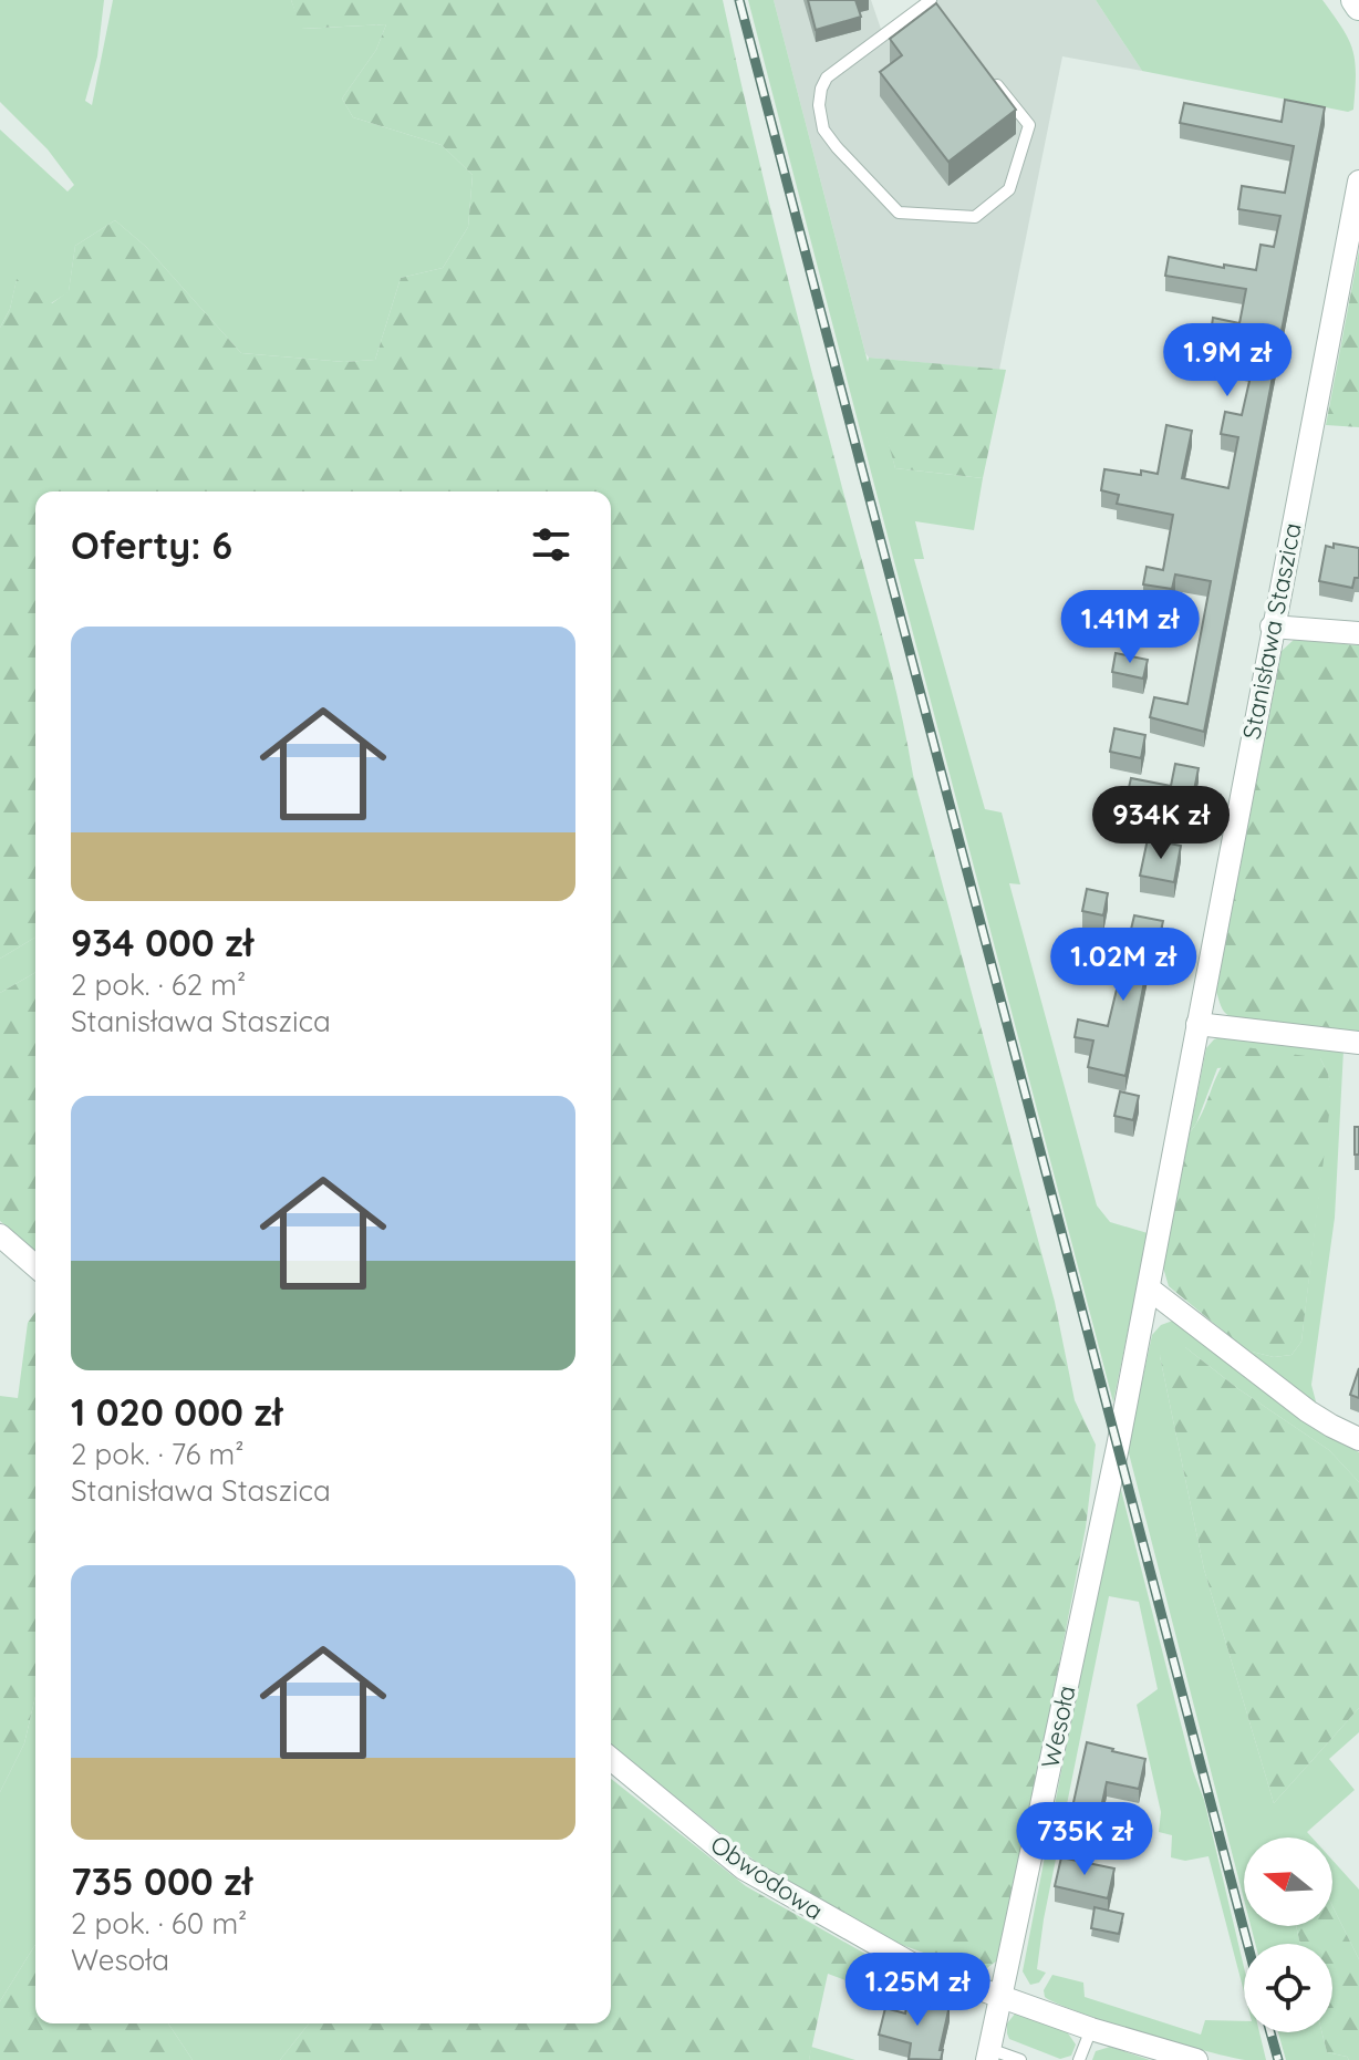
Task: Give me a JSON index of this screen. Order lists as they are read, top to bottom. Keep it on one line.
{"streets":{"street":["Stanisława Staszica","Wesoła","Obwodowa"]},"crossings":[["Stanisława Staszica","Wesoła"],["Wesoła","Obwodowa"]],"north":"left","page":{"price":["1.9M zł","1.41M zł","934K zł","1.02M zł","735K zł","1.25M zł"],"heading":"Oferty: 6","list":[{"name":"934 000 zł","note":"2 pok. · 62 m² · Stanisława Staszica"},{"name":"1 020 000 zł","note":"2 pok. · 76 m² · Stanisława Staszica"},{"name":"735 000 zł","note":"2 pok. · 60 m² · Wesoła"}]}}
